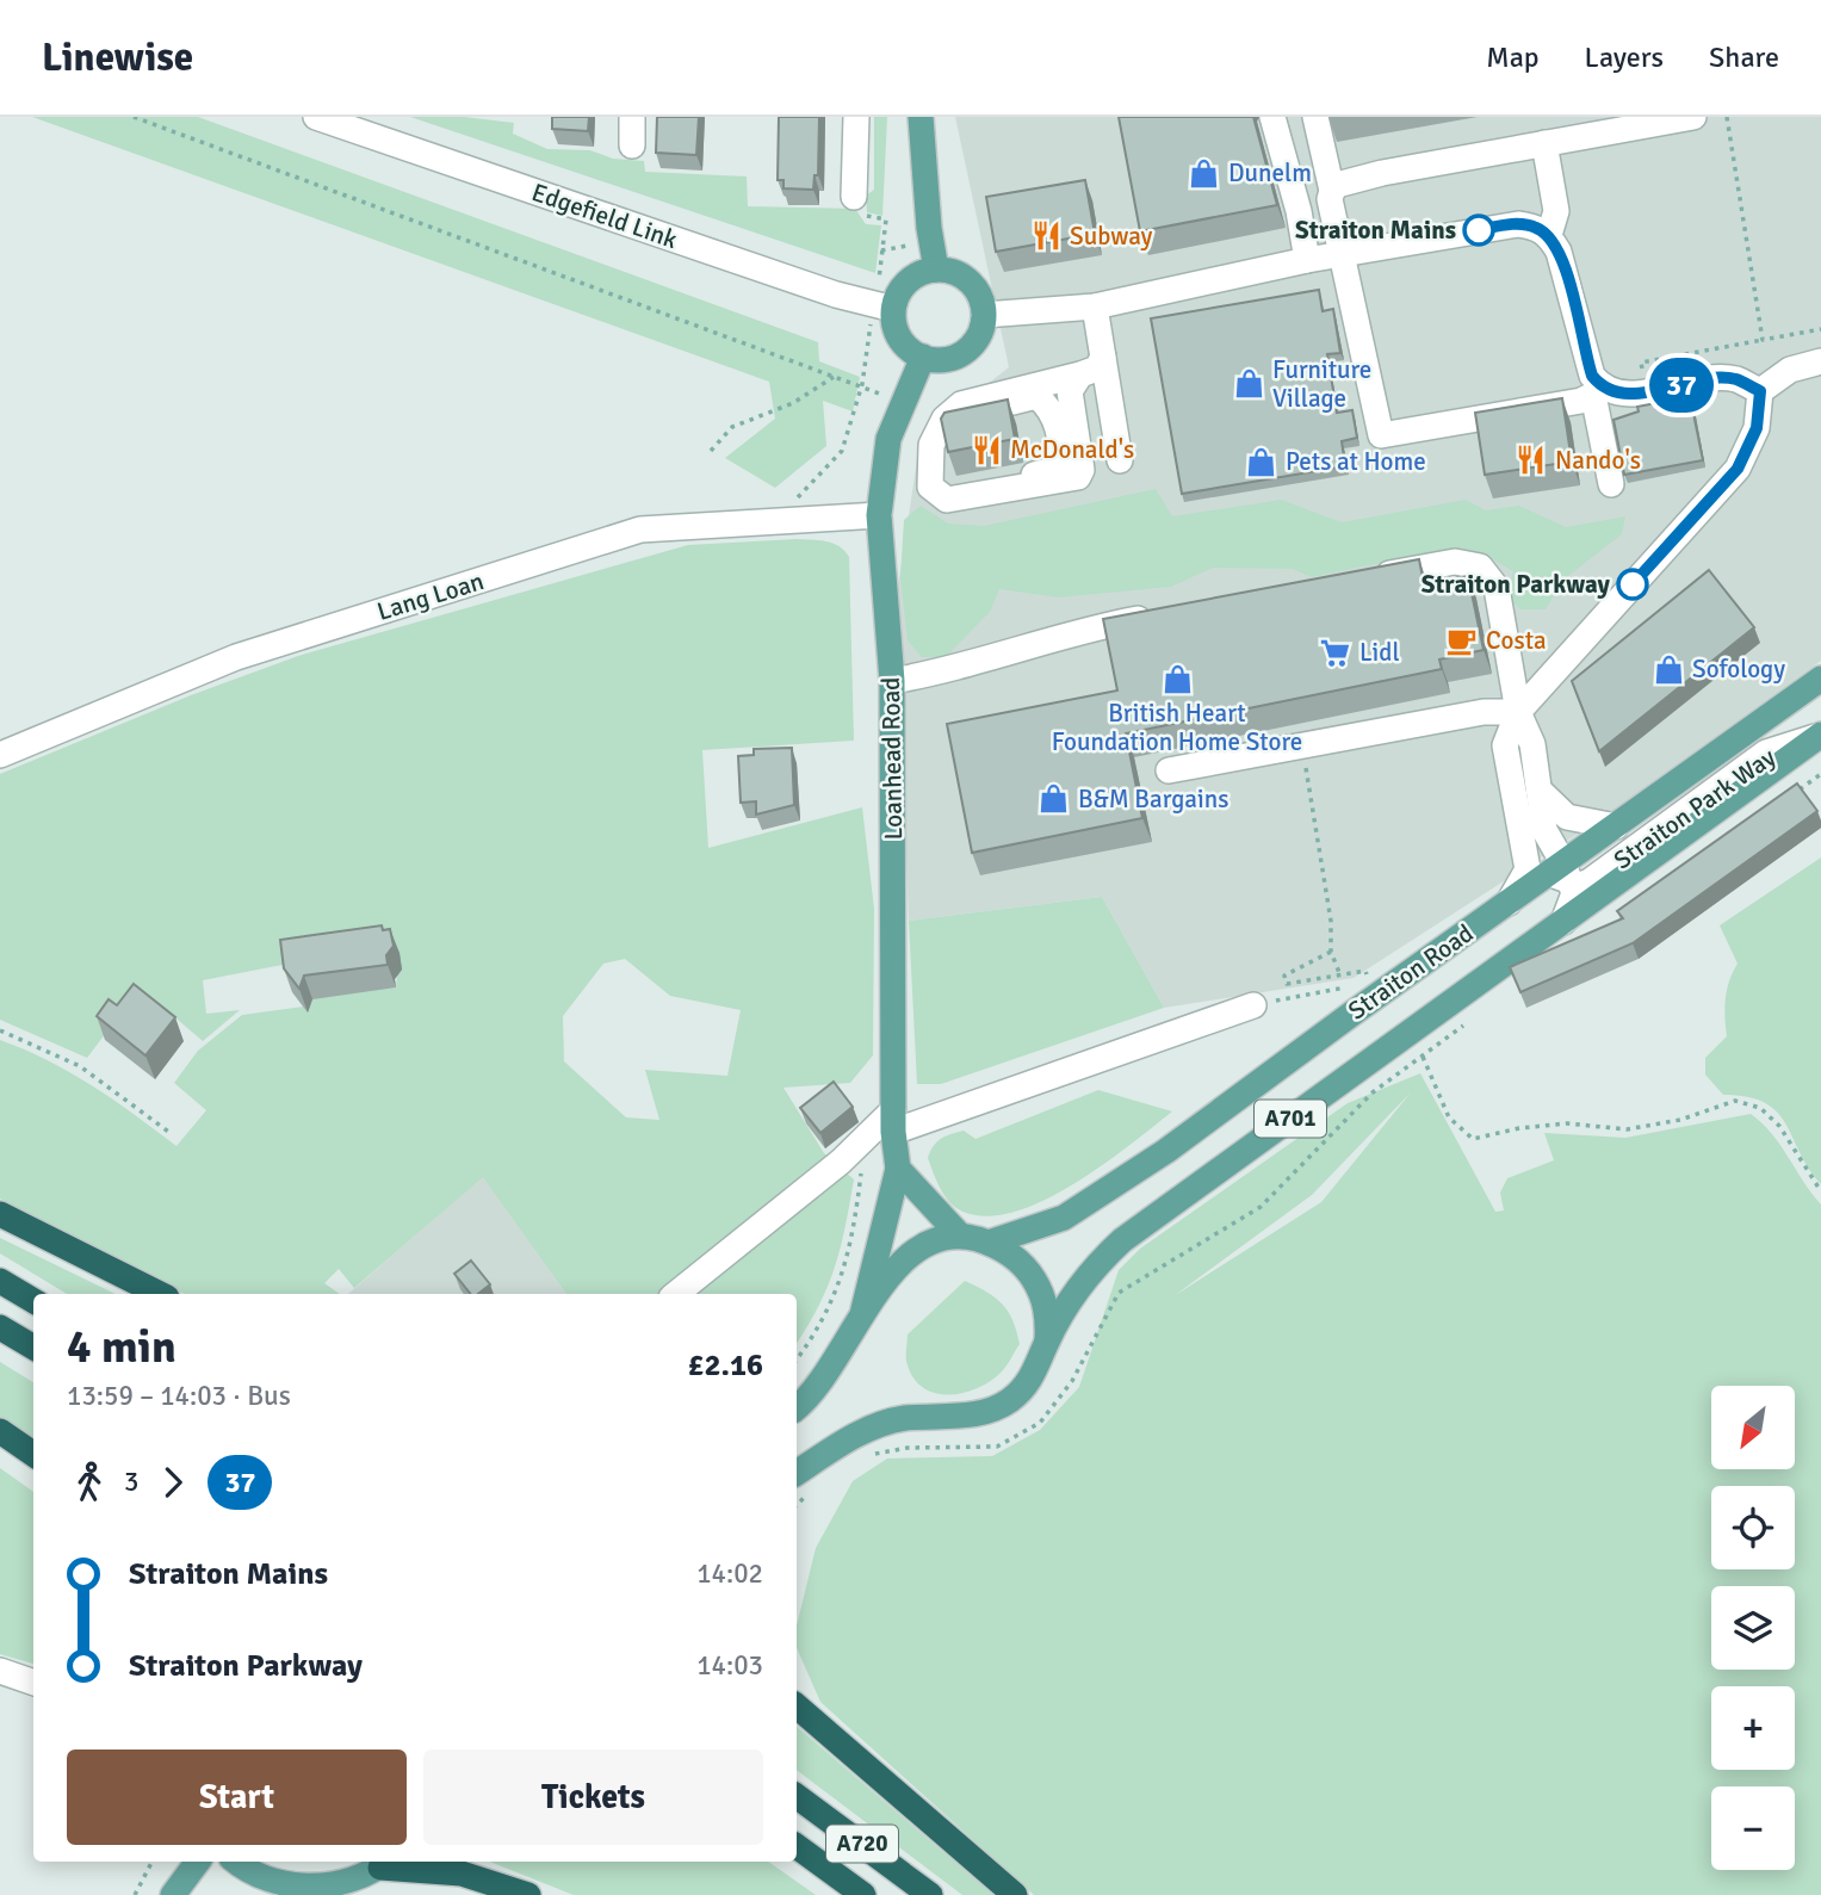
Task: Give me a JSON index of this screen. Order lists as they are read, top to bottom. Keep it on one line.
{"streets":{"highway":["A720"],"main road":["Loanhead Road","Straiton Road","A701"],"street":["Edgefield Link","Lang Loan","Straiton Park Way"]},"crossings":[["Edgefield Link","Loanhead Road"],["Lang Loan","Loanhead Road"],["Straiton Park Way","Straiton Road"]],"places":{"shop":["Dunelm","Furniture Village","Pets at Home","Sofology","British Heart Foundation Home Store","B&M Bargains"],"other":["Straiton Mains","Straiton Parkway"],"restaurant":["Subway","McDonald's","Nando's"],"cafe":["Costa"],"supermarket":["Lidl"]},"lines":["bus line 37"],"north":"bottom left","page":{"header":"Linewise","nav":["Map","Layers","Share"],"on_map":"37","heading":["4 min","13:59 – 14:03 · Bus","£2.16"],"map_buttons":["+","−"],"legs":["3","37"],"list":[{"name":"Straiton Mains","value":"14:02"},{"name":"Straiton Parkway","value":"14:03"}],"buttons":["Start","Tickets"]}}
